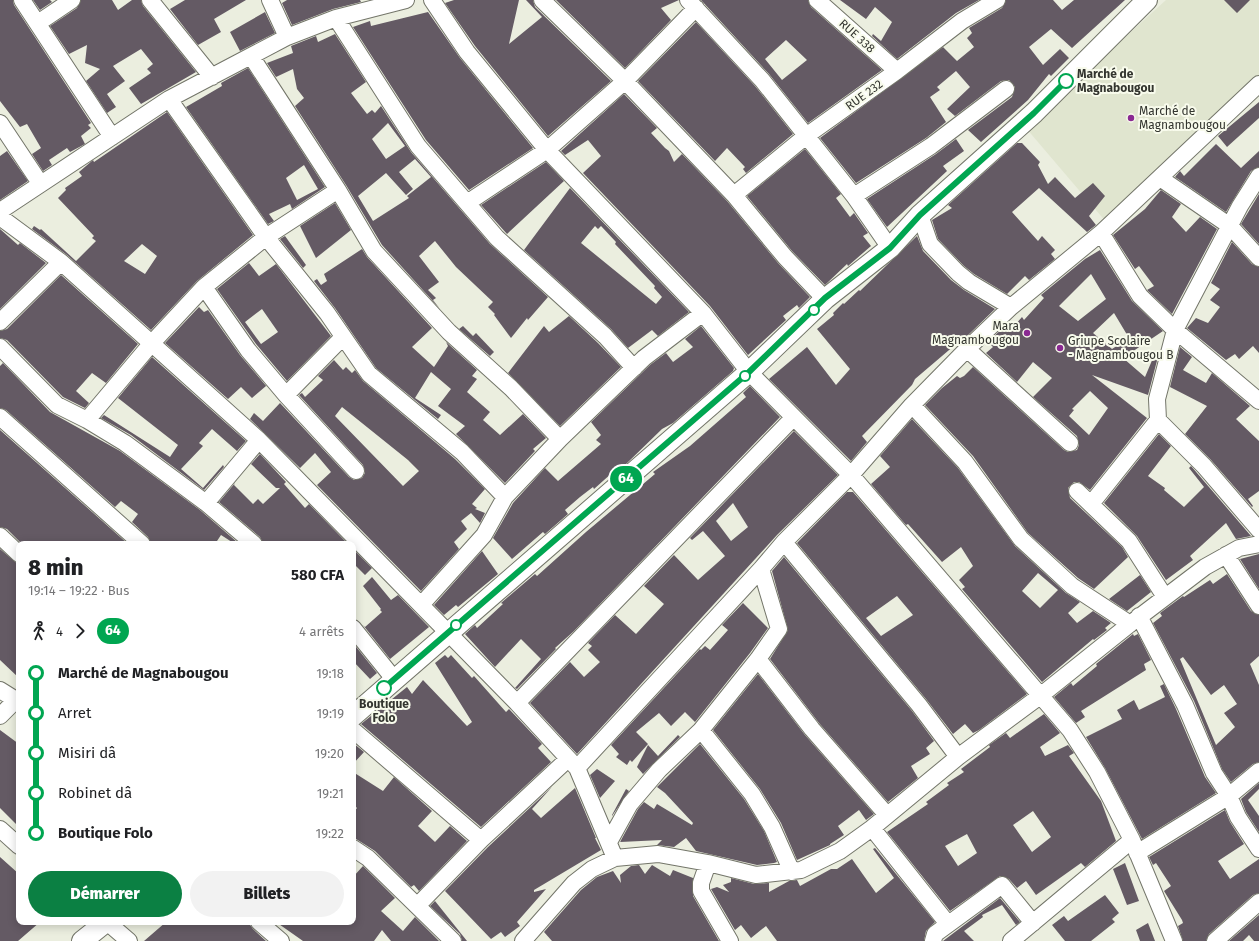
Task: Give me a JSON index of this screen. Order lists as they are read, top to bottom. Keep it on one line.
{"streets":{"street":["RUE 338","RUE 232"]},"crossings":[["RUE 338","RUE 232"]],"places":["Marché de Magnabougou","Marché de Magnambougou","Mara Magnambougou","Griupe Scolaire - Magnambougou B","Boutique Folo"],"lines":["bus line 64"],"page":{"on_map":"64","heading":["8 min","19:14 – 19:22 · Bus","580 CFA"],"legs":["4","64","4 arrêts"],"list":[{"name":"Marché de Magnabougou","value":"19:18"},{"name":"Arret","value":"19:19"},{"name":"Misiri dâ","value":"19:20"},{"name":"Robinet dâ","value":"19:21"},{"name":"Boutique Folo","value":"19:22"}],"buttons":["Démarrer","Billets"]}}
